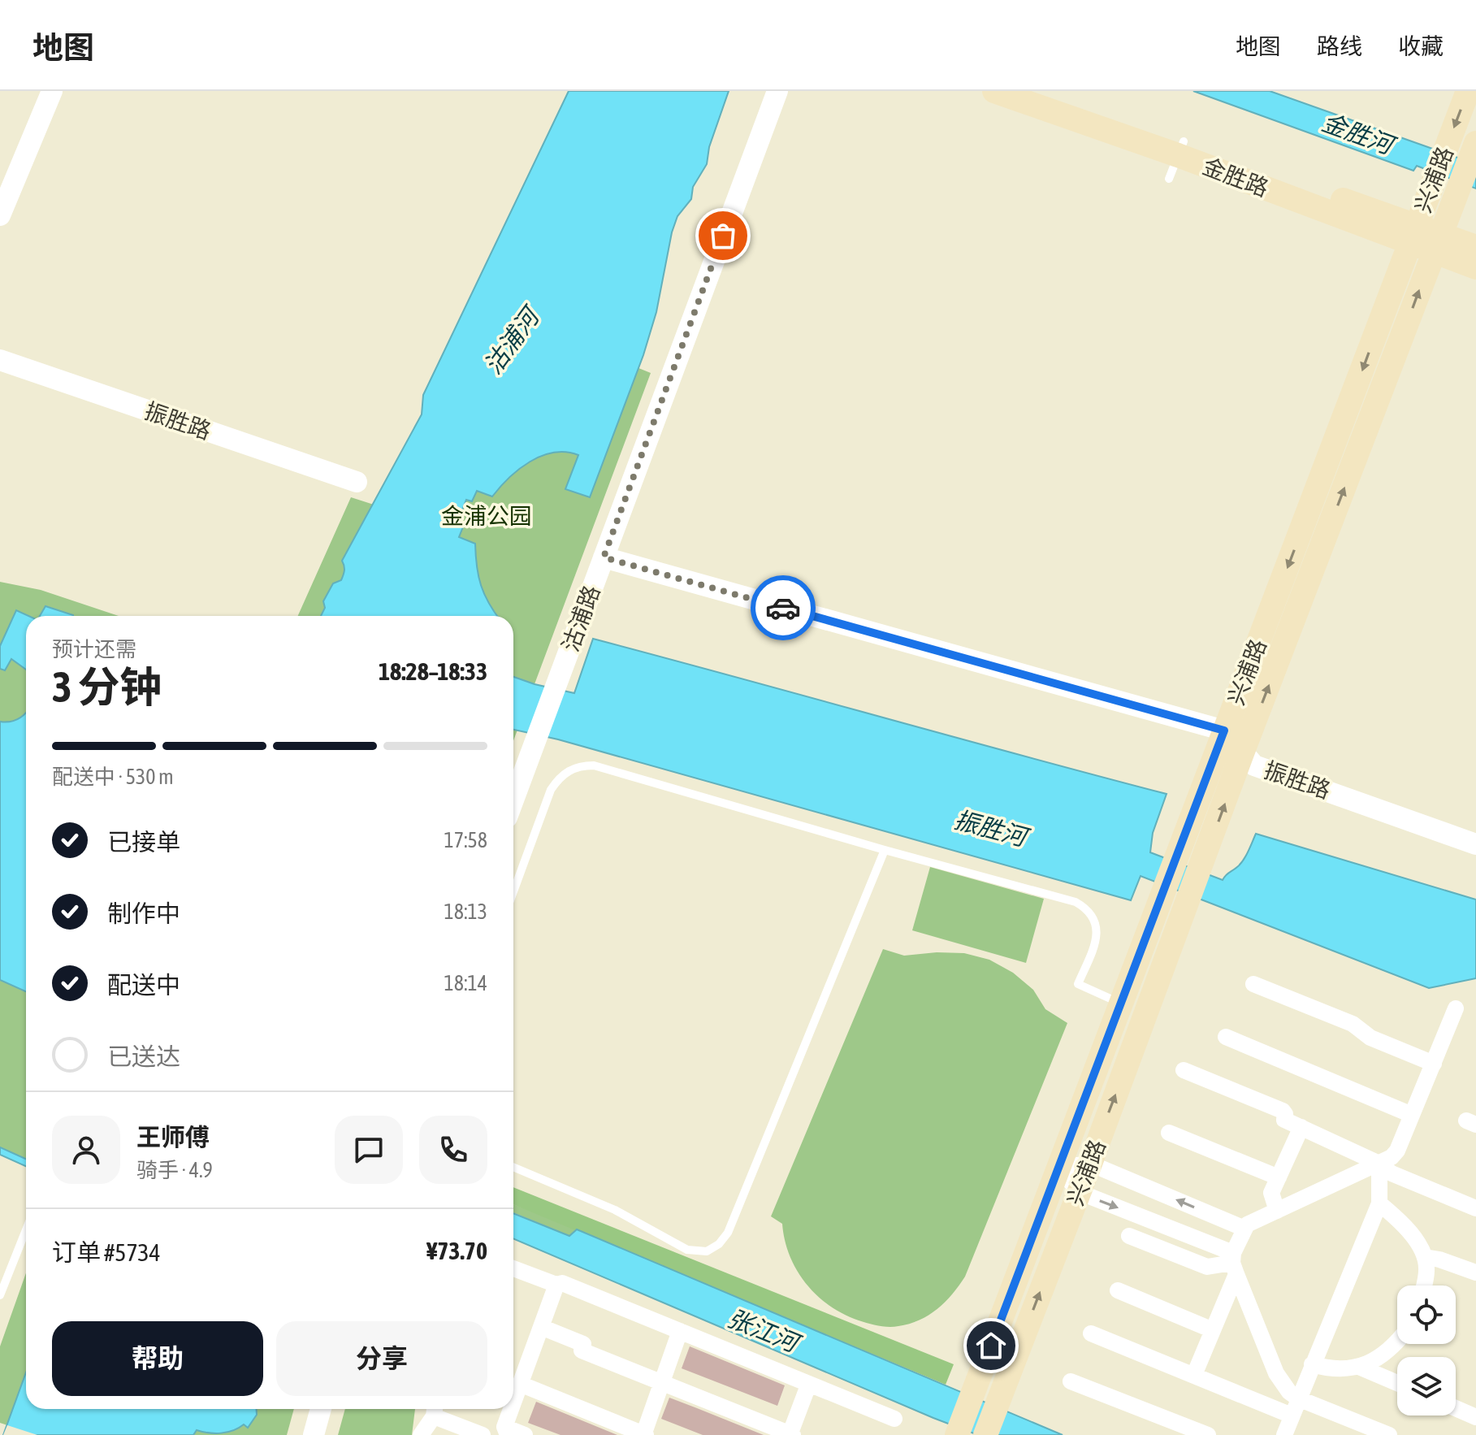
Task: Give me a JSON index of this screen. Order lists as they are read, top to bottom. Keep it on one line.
{"streets":{"main road":["金胜路","兴浦路"],"street":["振胜路","沽浦路"]},"crossings":[["金胜路","兴浦路"],["兴浦路","振胜路"]],"water":["金胜河","沽浦河","振胜河","张江河"],"parks":["金浦公园"],"page":{"header":"地图","nav":["地图","路线","收藏"],"heading":["3 分钟","预计还需","18:28–18:33"],"panel":["王师傅","骑手 · 4.9","订单 #5734","¥73.70"],"bar":"配送中 · 530 m","list":[["已接单","17:58"],["制作中","18:13"],["配送中","18:14"],"已送达"],"buttons":["帮助","分享"]}}
